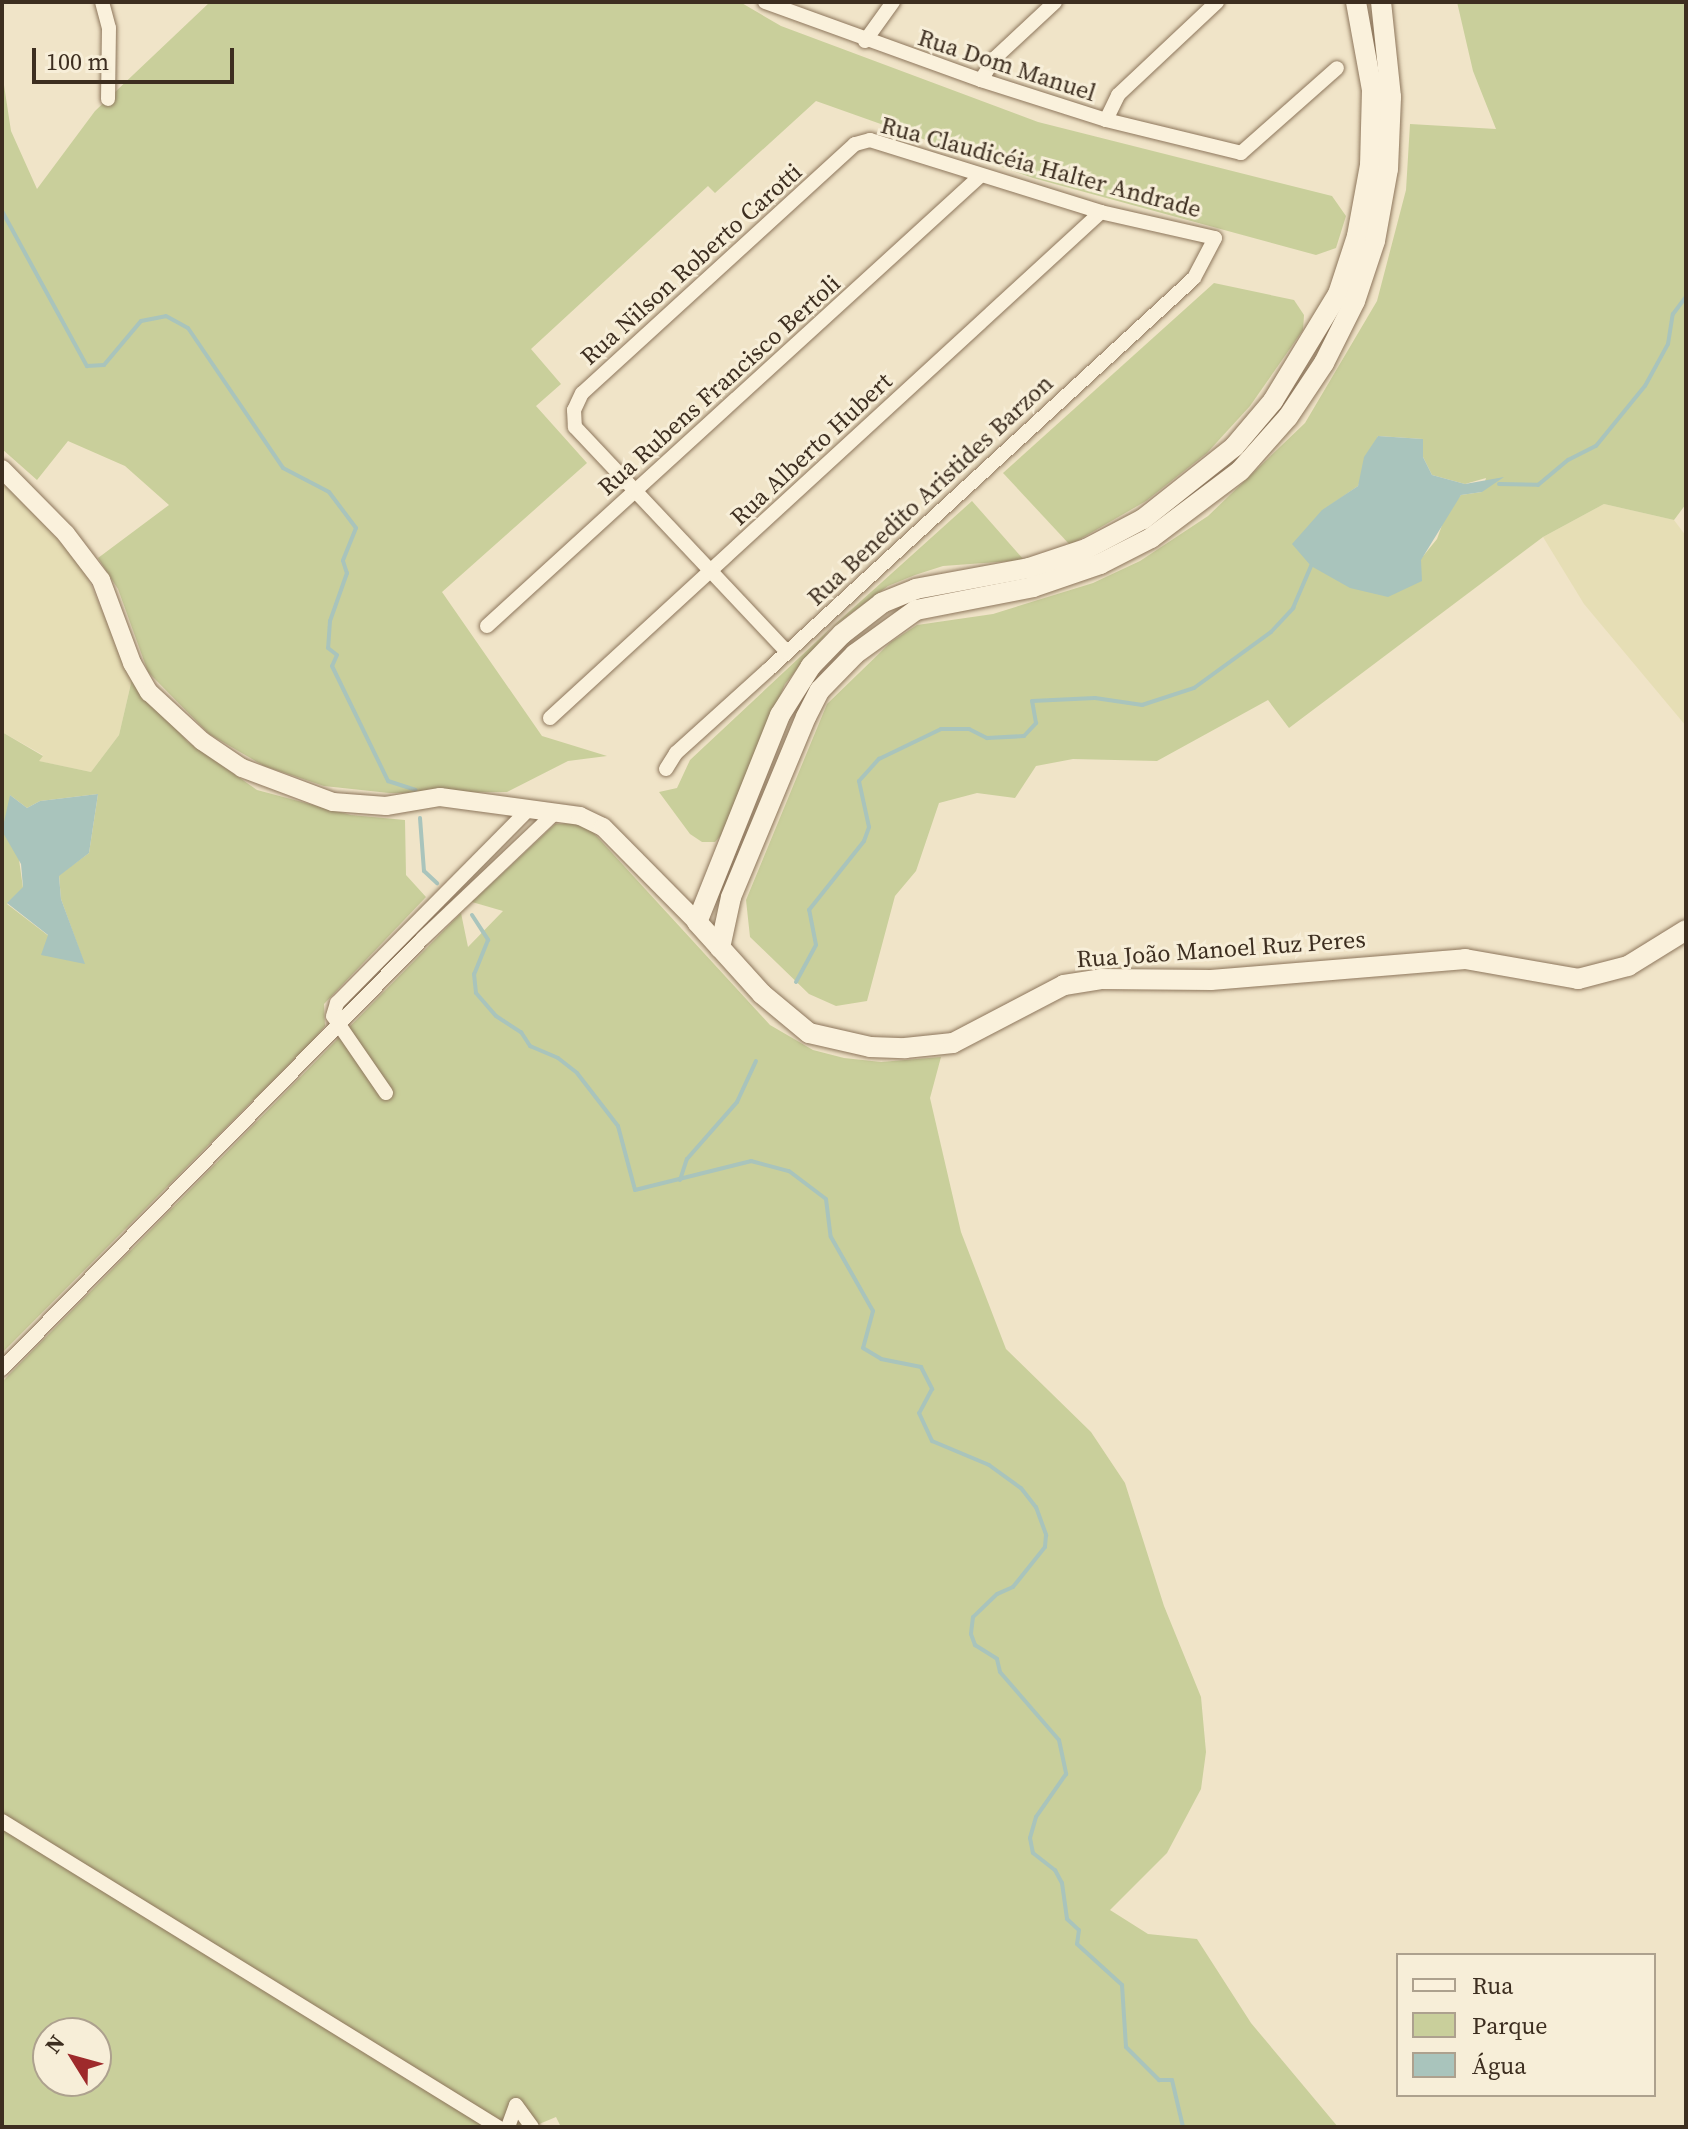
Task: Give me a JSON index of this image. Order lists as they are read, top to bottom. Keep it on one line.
{"streets":{"main road":["Rua João Manoel Ruz Peres"],"street":["Rua Dom Manuel","Rua Claudicéia Halter Andrade","Rua Nilson Roberto Carotti","Rua Rubens Francisco Bertoli","Rua Alberto Hubert","Rua Benedito Aristides Barzon"]},"crossings":[["Rua Claudicéia Halter Andrade","Rua Nilson Roberto Carotti"],["Rua Claudicéia Halter Andrade","Rua Rubens Francisco Bertoli"],["Rua Claudicéia Halter Andrade","Rua Alberto Hubert"],["Rua Claudicéia Halter Andrade","Rua Benedito Aristides Barzon"],["Rua Nilson Roberto Carotti","Rua Rubens Francisco Bertoli"]],"legend":["Rua","Parque","Água"],"scale_bar":"100 m","north":"top left"}
